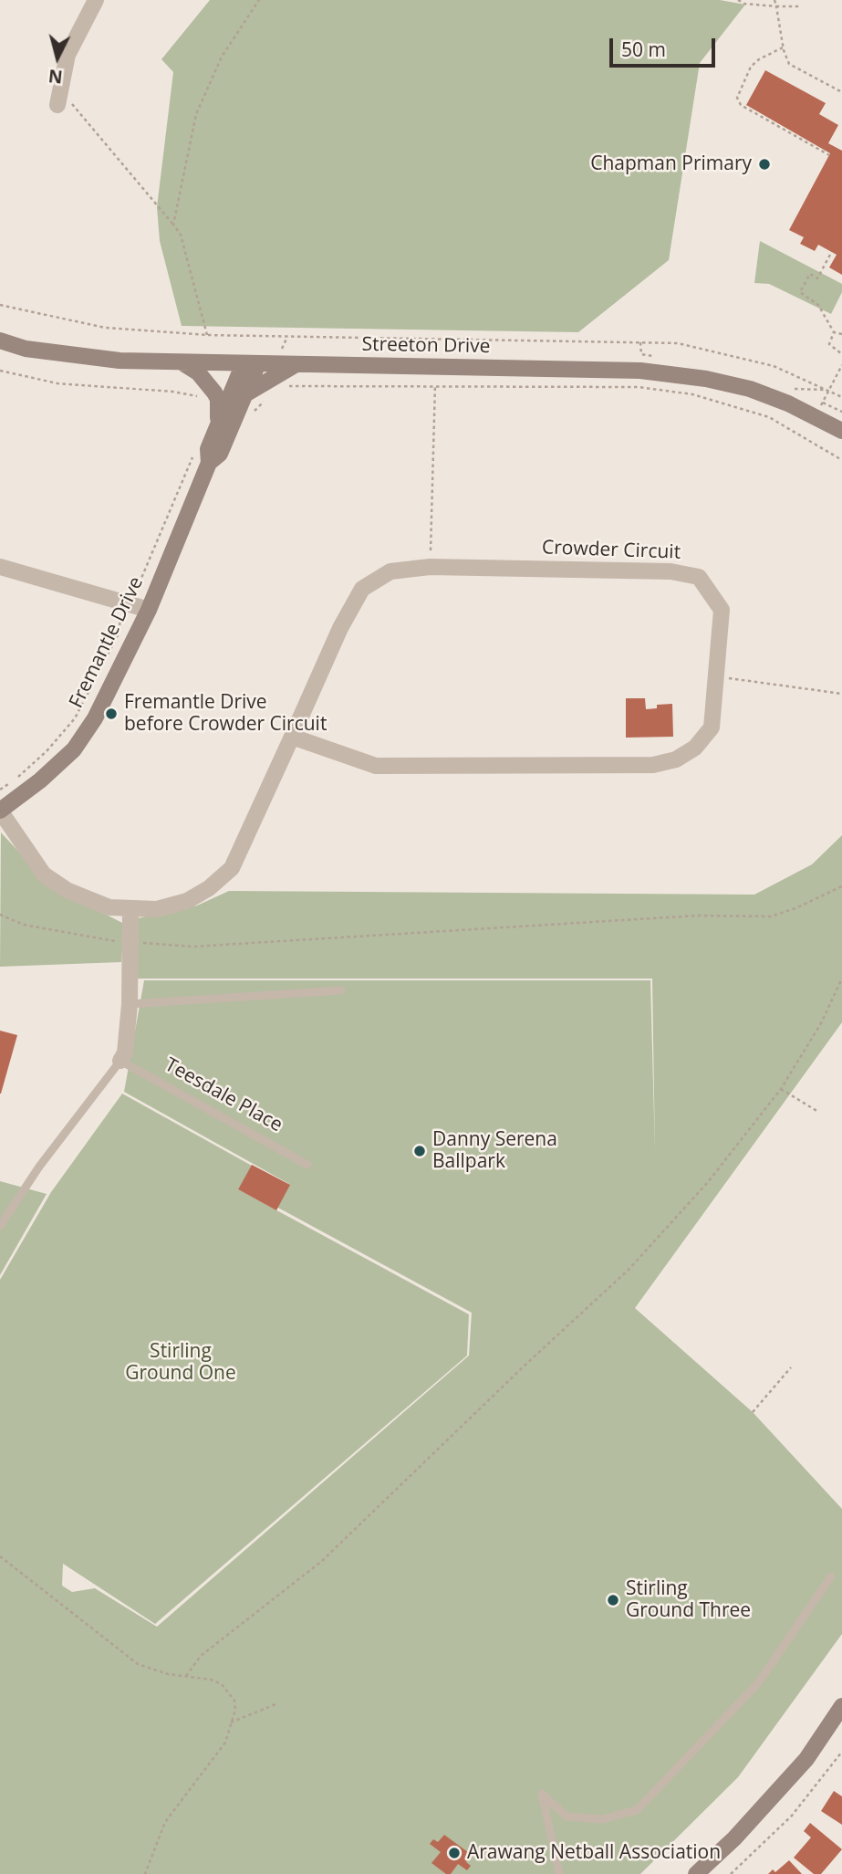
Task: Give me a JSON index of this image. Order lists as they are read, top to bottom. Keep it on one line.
{"streets":{"main road":["Streeton Drive","Fremantle Drive"],"street":["Crowder Circuit"],"lane":["Teesdale Place"]},"crossings":[["Streeton Drive","Fremantle Drive"],["Crowder Circuit","Fremantle Drive"]],"parks":["Stirling Ground One"],"places":["Chapman Primary","Fremantle Drive before Crowder Circuit","Danny Serena Ballpark","Stirling Ground Three","Arawang Netball Association"],"scale_bar":"50 m","north":"bottom"}
